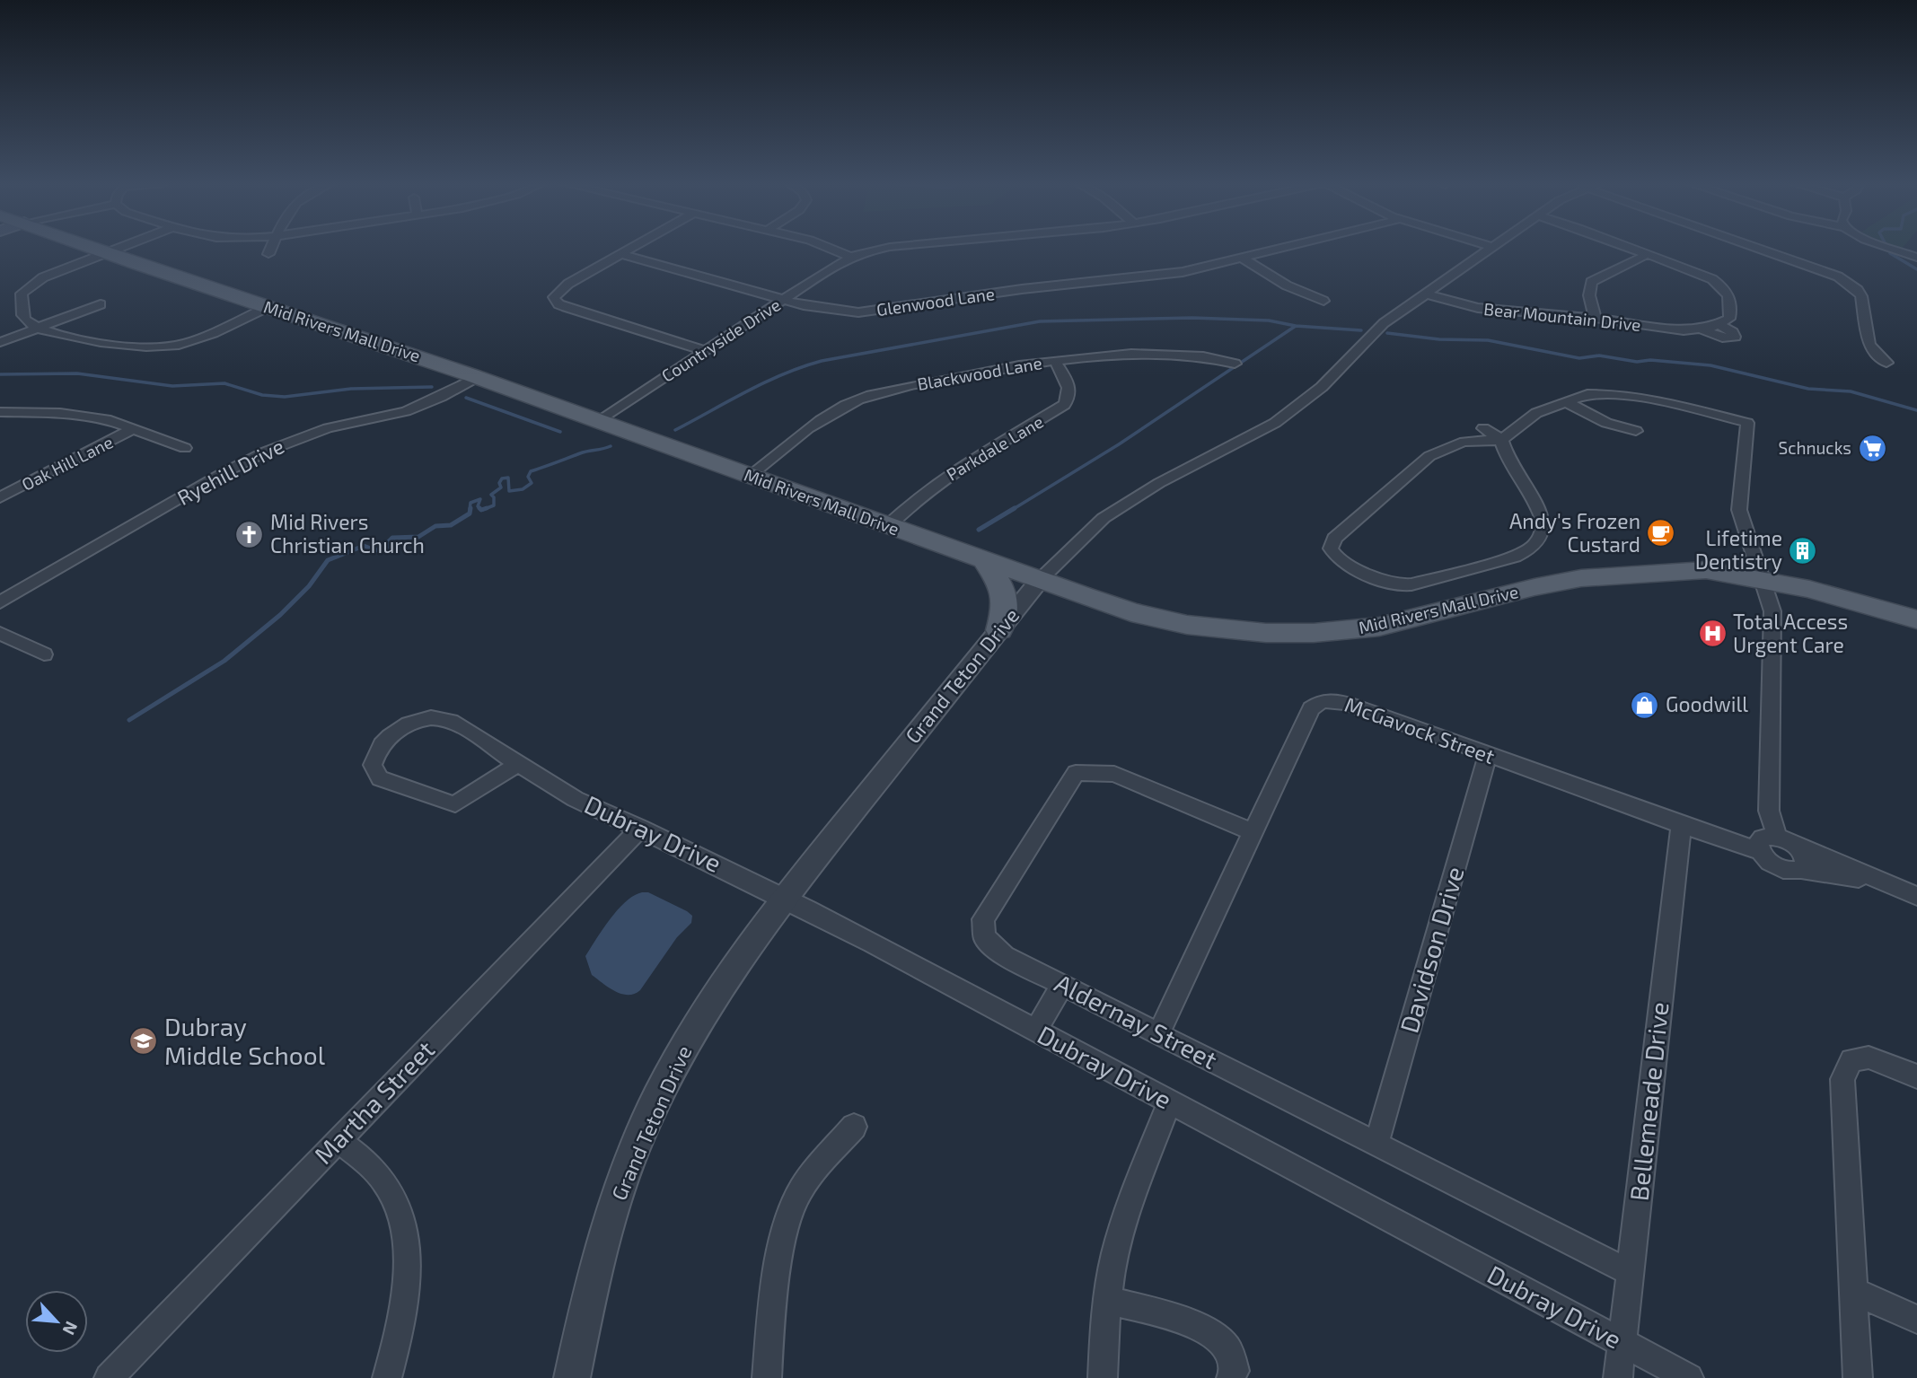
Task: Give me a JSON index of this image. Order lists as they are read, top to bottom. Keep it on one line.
{"streets":{"main road":["Mid Rivers Mall Drive"],"street":["Glenwood Lane","Bear Mountain Drive","Countryside Drive","Blackwood Lane","Parkdale Lane","Oak Hill Lane","Ryehill Drive","Grand Teton Drive","McGavock Street","Dubray Drive","Davidson Drive","Aldernay Street","Bellemeade Drive","Martha Street"]},"crossings":[["Glenwood Lane","Countryside Drive"],["Bear Mountain Drive","Grand Teton Drive"],["Mid Rivers Mall Drive","Countryside Drive"],["Mid Rivers Mall Drive","Blackwood Lane"],["Mid Rivers Mall Drive","Parkdale Lane"],["Mid Rivers Mall Drive","Ryehill Drive"],["Mid Rivers Mall Drive","Grand Teton Drive"],["Blackwood Lane","Parkdale Lane"],["Grand Teton Drive","Dubray Drive"],["McGavock Street","Davidson Drive"],["McGavock Street","Aldernay Street"],["McGavock Street","Bellemeade Drive"],["Dubray Drive","Bellemeade Drive"],["Dubray Drive","Martha Street"],["Davidson Drive","Aldernay Street"],["Aldernay Street","Bellemeade Drive"]],"places":{"supermarket":["Schnucks"],"cafe":["Andy's Frozen Custard"],"church":["Mid Rivers Christian Church"],"building":["Lifetime Dentistry"],"hospital":["Total Access Urgent Care"],"shop":["Goodwill"],"school or university":["Dubray Middle School"]},"north":"bottom right"}
